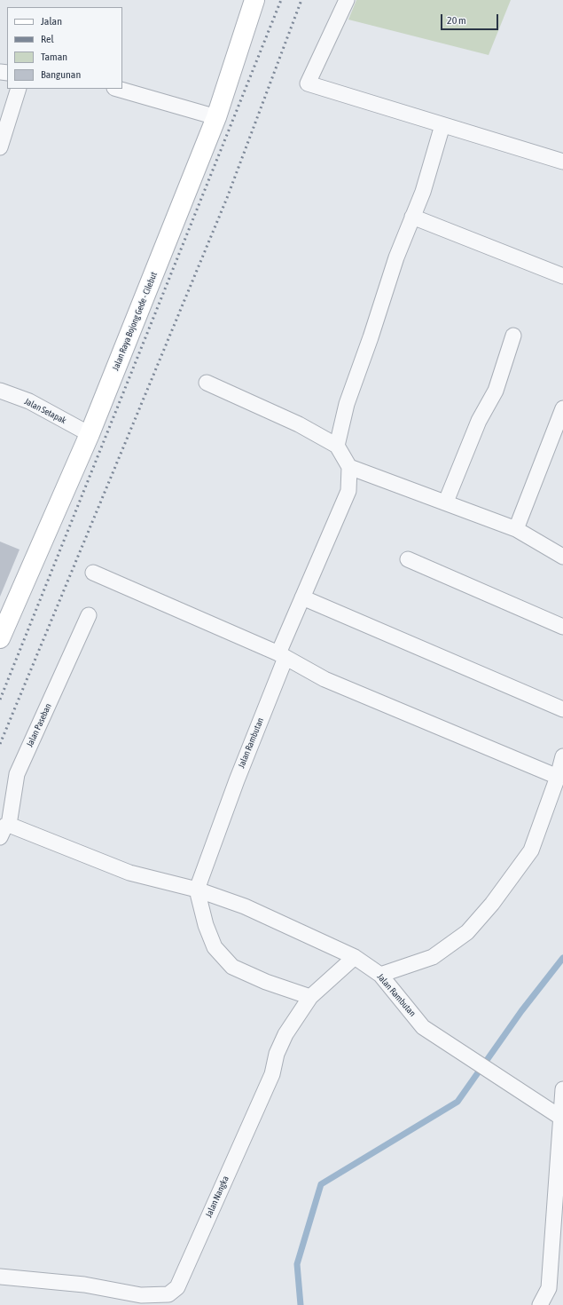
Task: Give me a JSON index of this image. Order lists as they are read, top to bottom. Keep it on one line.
{"streets":{"main road":["Jalan Raya Bojong Gede - Cilebut"],"street":["Jalan Setapak","Jalan Paseban","Jalan Rambutan","Jalan Nangka"]},"crossings":[["Jalan Raya Bojong Gede - Cilebut","Jalan Setapak"],["Jalan Paseban","Jalan Rambutan"],["Jalan Rambutan","Jalan Nangka"]],"legend":["Jalan","Rel","Taman","Bangunan"],"scale_bar":"20 m"}
